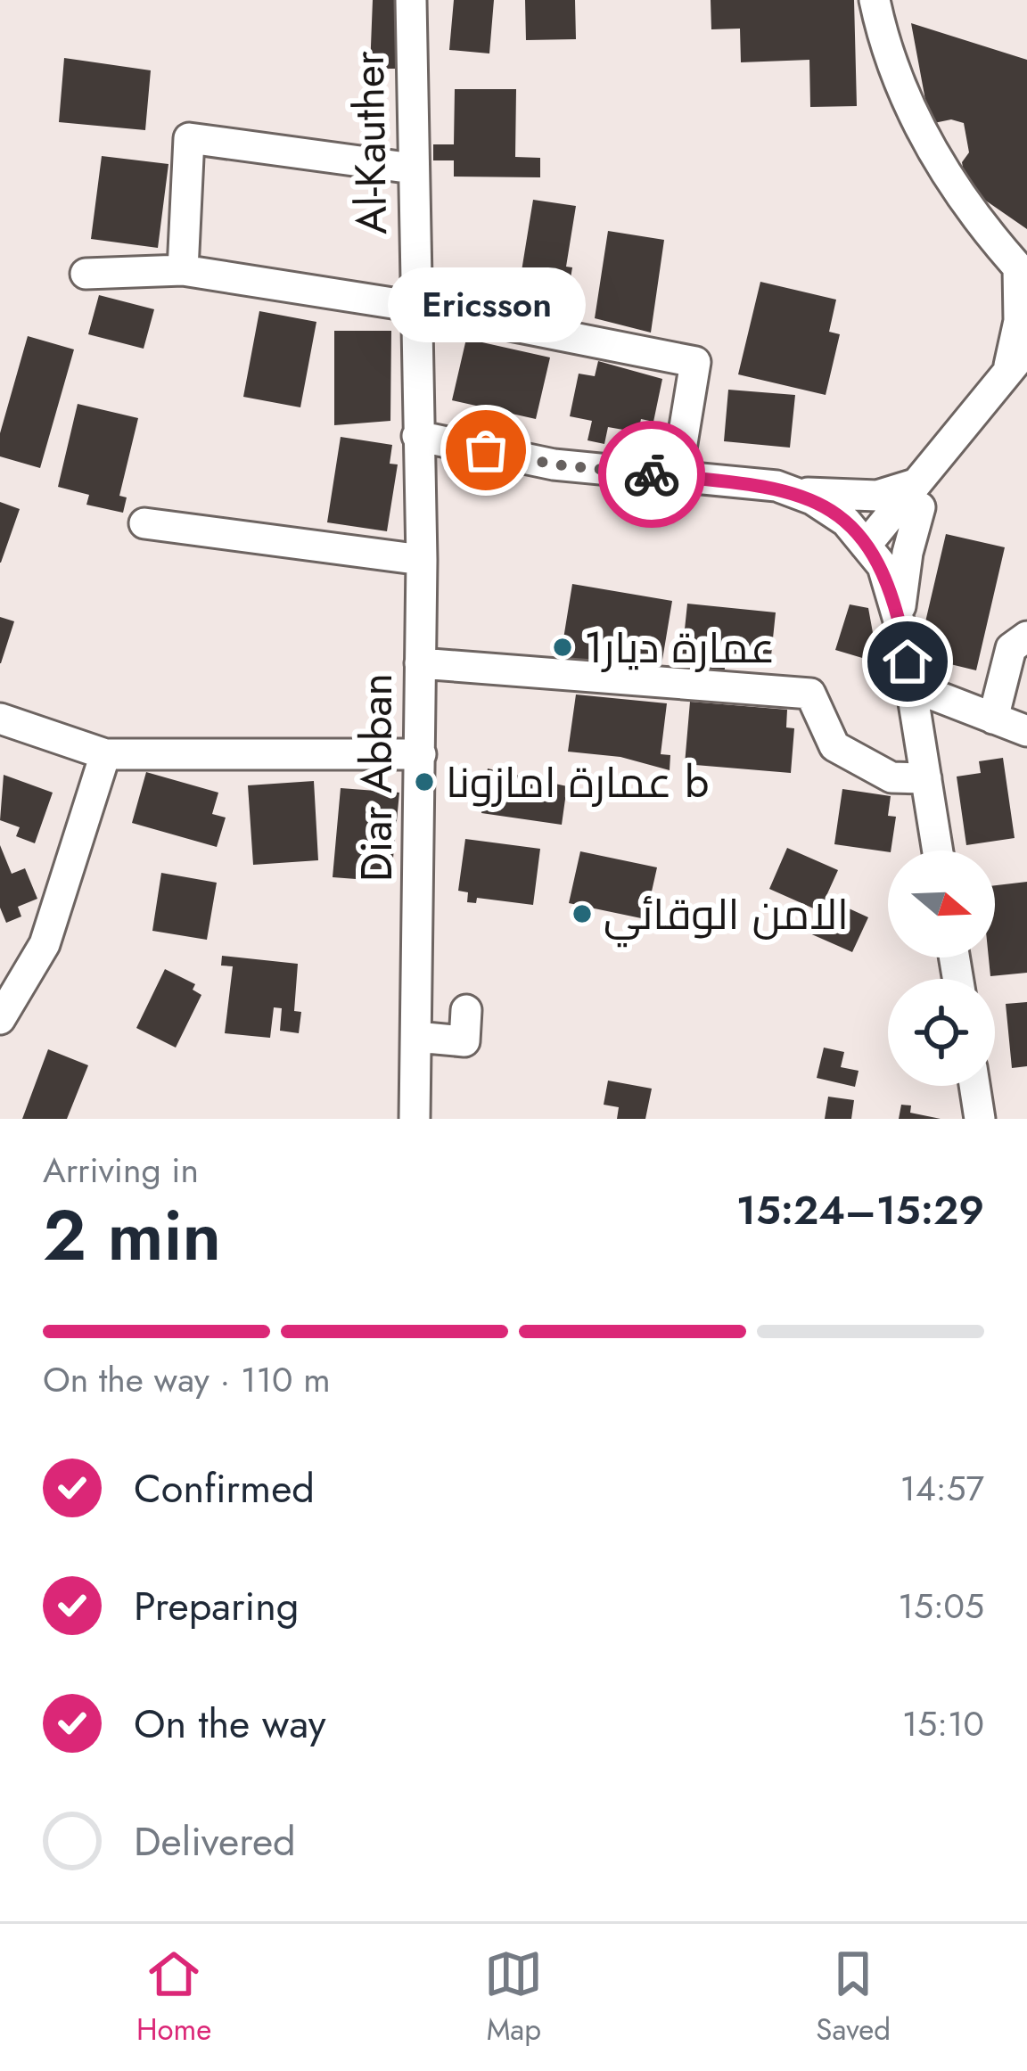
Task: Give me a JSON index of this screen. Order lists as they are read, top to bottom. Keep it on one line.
{"streets":{"street":["Al-Kauther","Diar Abban"]},"crossings":[["Al-Kauther","Diar Abban"]],"places":["Ericsson","عمارة ديار1","عمارة امازونا b","الامن الوقائي"],"north":"right","page":{"bubble":"Ericsson","heading":["2 min","Arriving in","15:24–15:29"],"bar":"On the way · 110 m","list":[["Confirmed","14:57"],["Preparing","15:05"],["On the way","15:10"],"Delivered"],"tabs":["Home","Map","Saved"]}}
